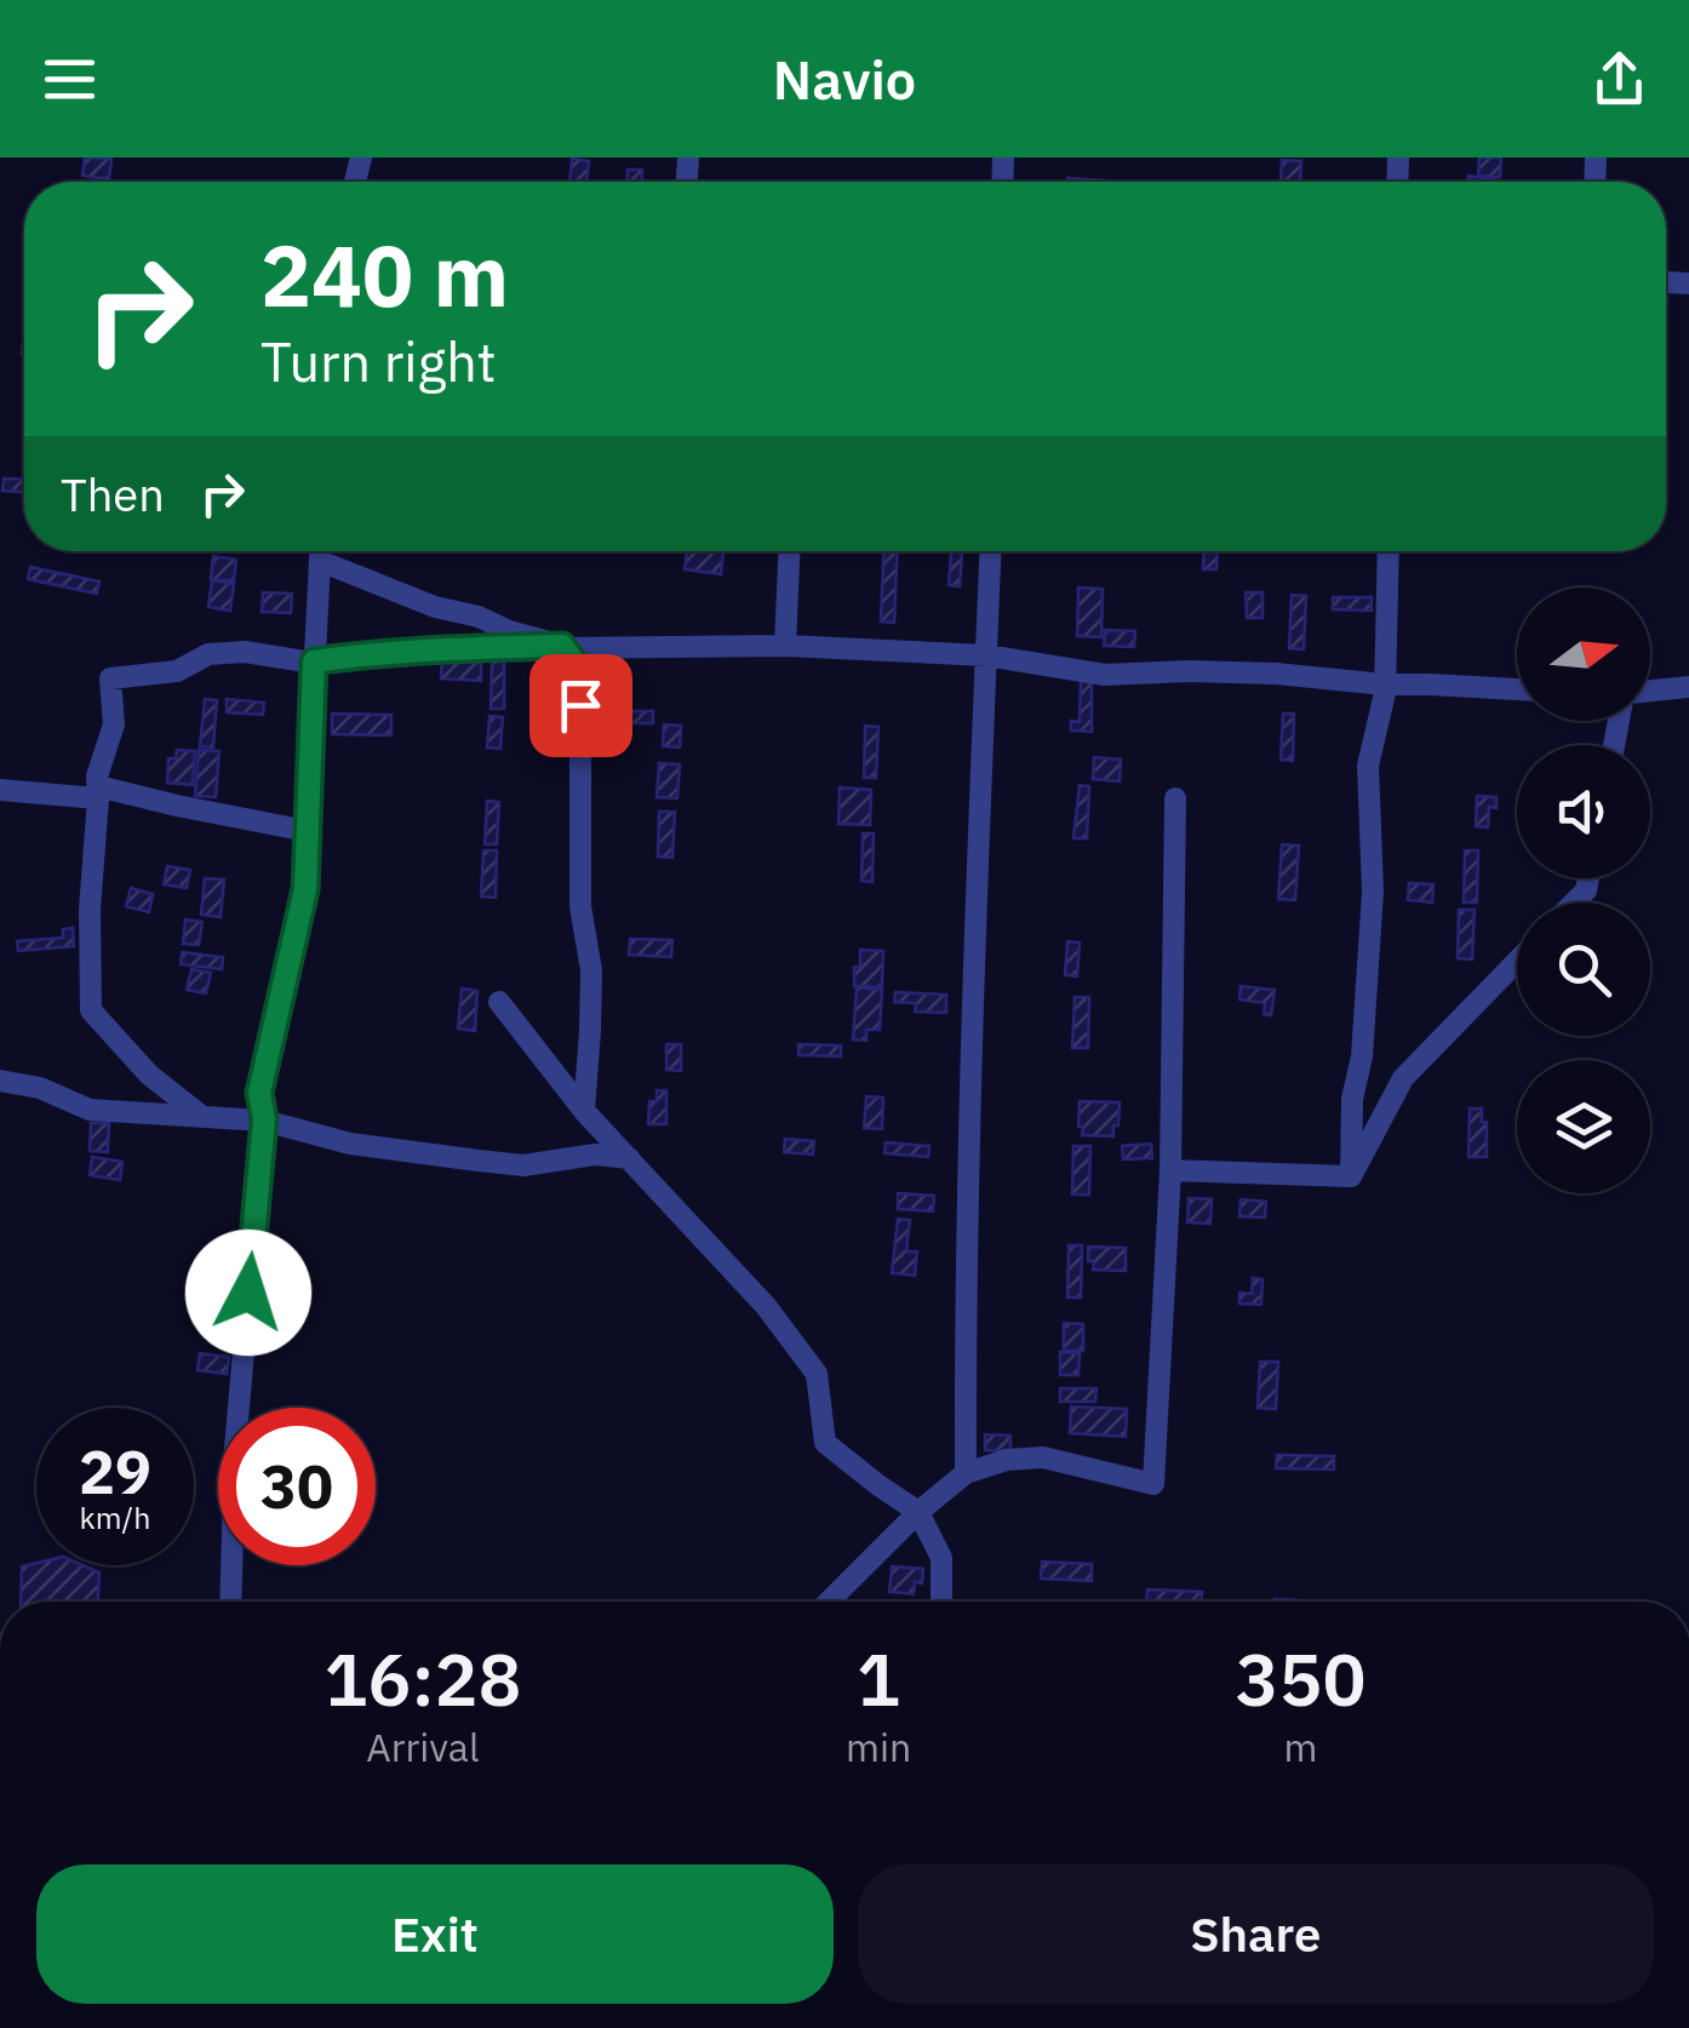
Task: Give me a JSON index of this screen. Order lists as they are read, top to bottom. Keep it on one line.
{"north":"right","page":{"header":"Navio","turn":["240 m","Turn right"],"then":"Then","speed":"29 km/h","limit":"30","eta":["16:28","Arrival","1","min","350","m"],"buttons":["Exit","Share"]}}
